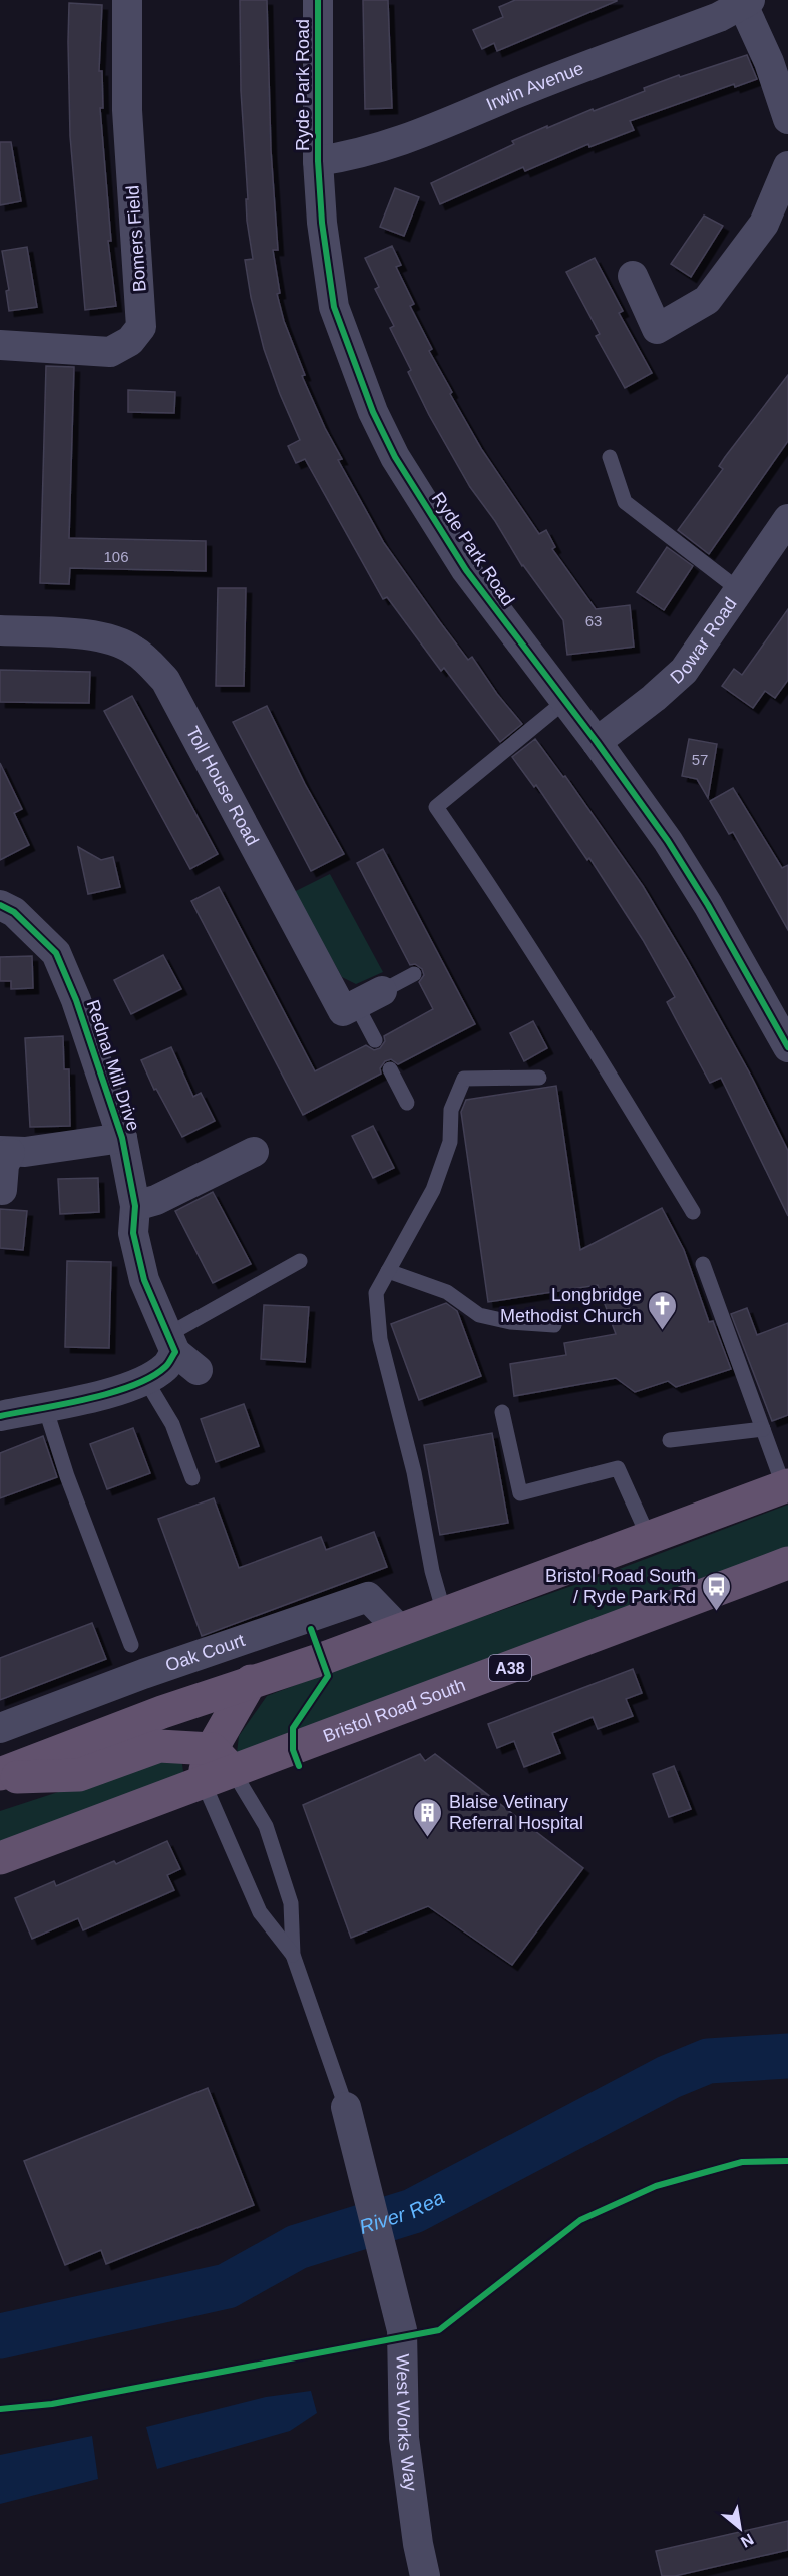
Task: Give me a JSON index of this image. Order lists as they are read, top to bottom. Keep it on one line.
{"streets":{"highway":["A38","Bristol Road South"],"street":["Ryde Park Road","Irwin Avenue","Bomers Field","Dowar Road","Toll House Road","Rednal Mill Drive","Oak Court","West Works Way"]},"crossings":[["Ryde Park Road","Irwin Avenue"],["Ryde Park Road","Dowar Road"]],"water":["River Rea"],"places":{"church":["Longbridge Methodist Church"],"bus stop":["Bristol Road South / Ryde Park Rd"],"building":["Blaise Vetinary Referral Hospital"]},"house_numbers":["106","63","57"],"north":"bottom right"}
